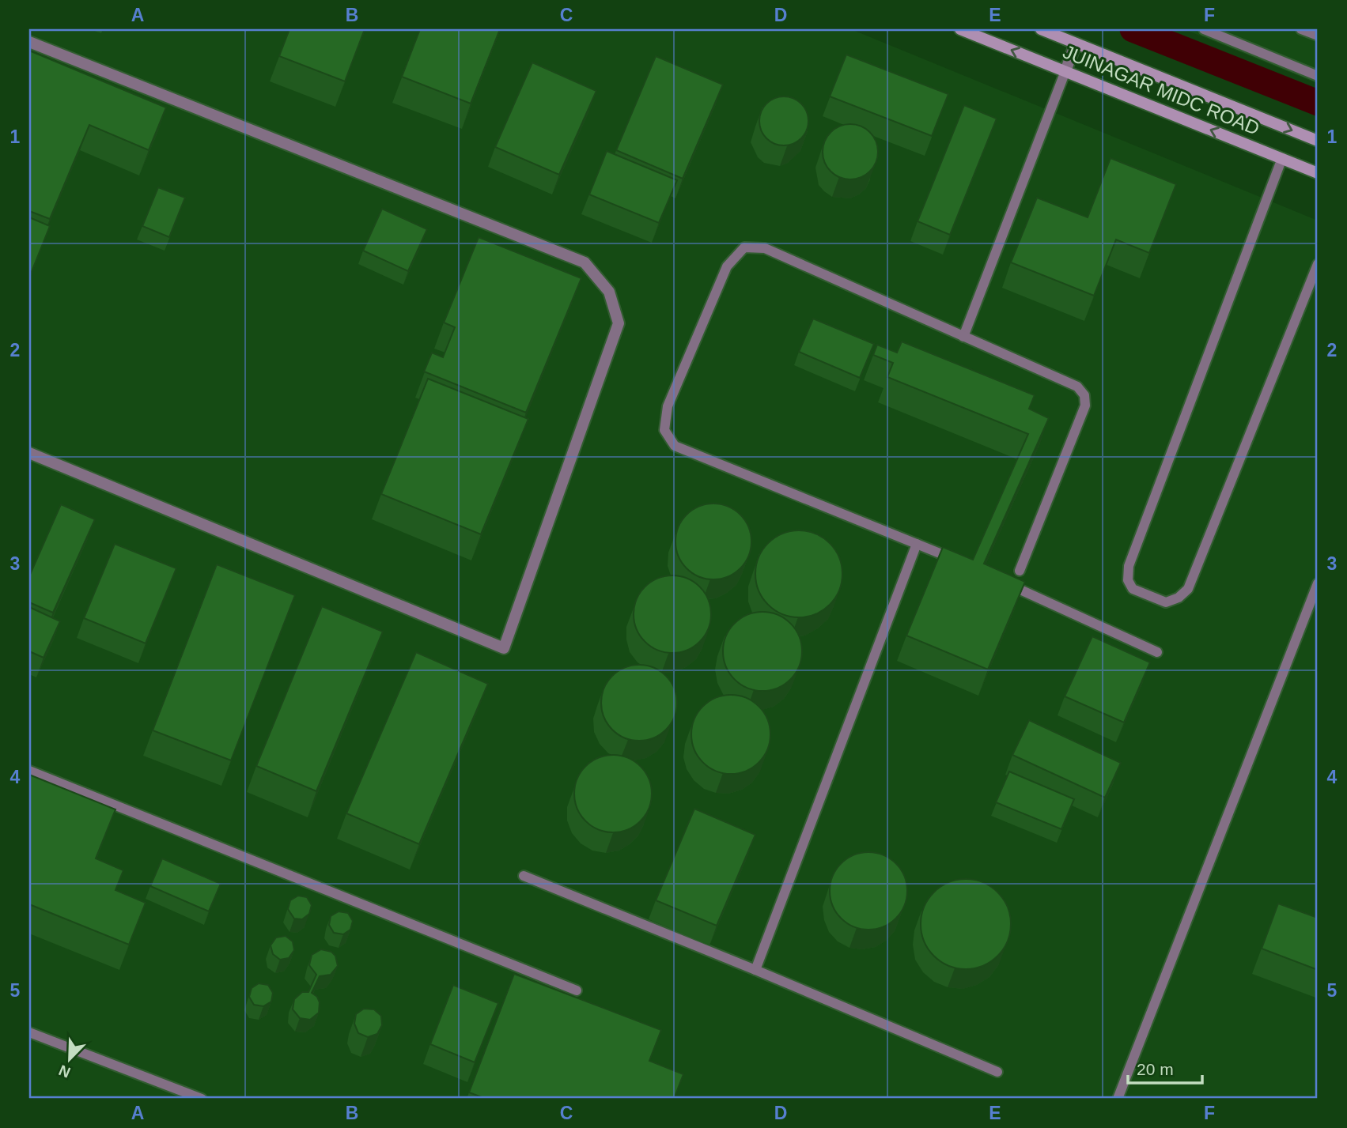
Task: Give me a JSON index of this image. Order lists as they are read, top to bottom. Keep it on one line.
{"streets":{"street":["JUINAGAR MIDC ROAD"]},"scale_bar":"20 m","north":"bottom left","grid":{"columns":["A","B","C","D","E","F"],"rows":["1","2","3","4","5"]}}
